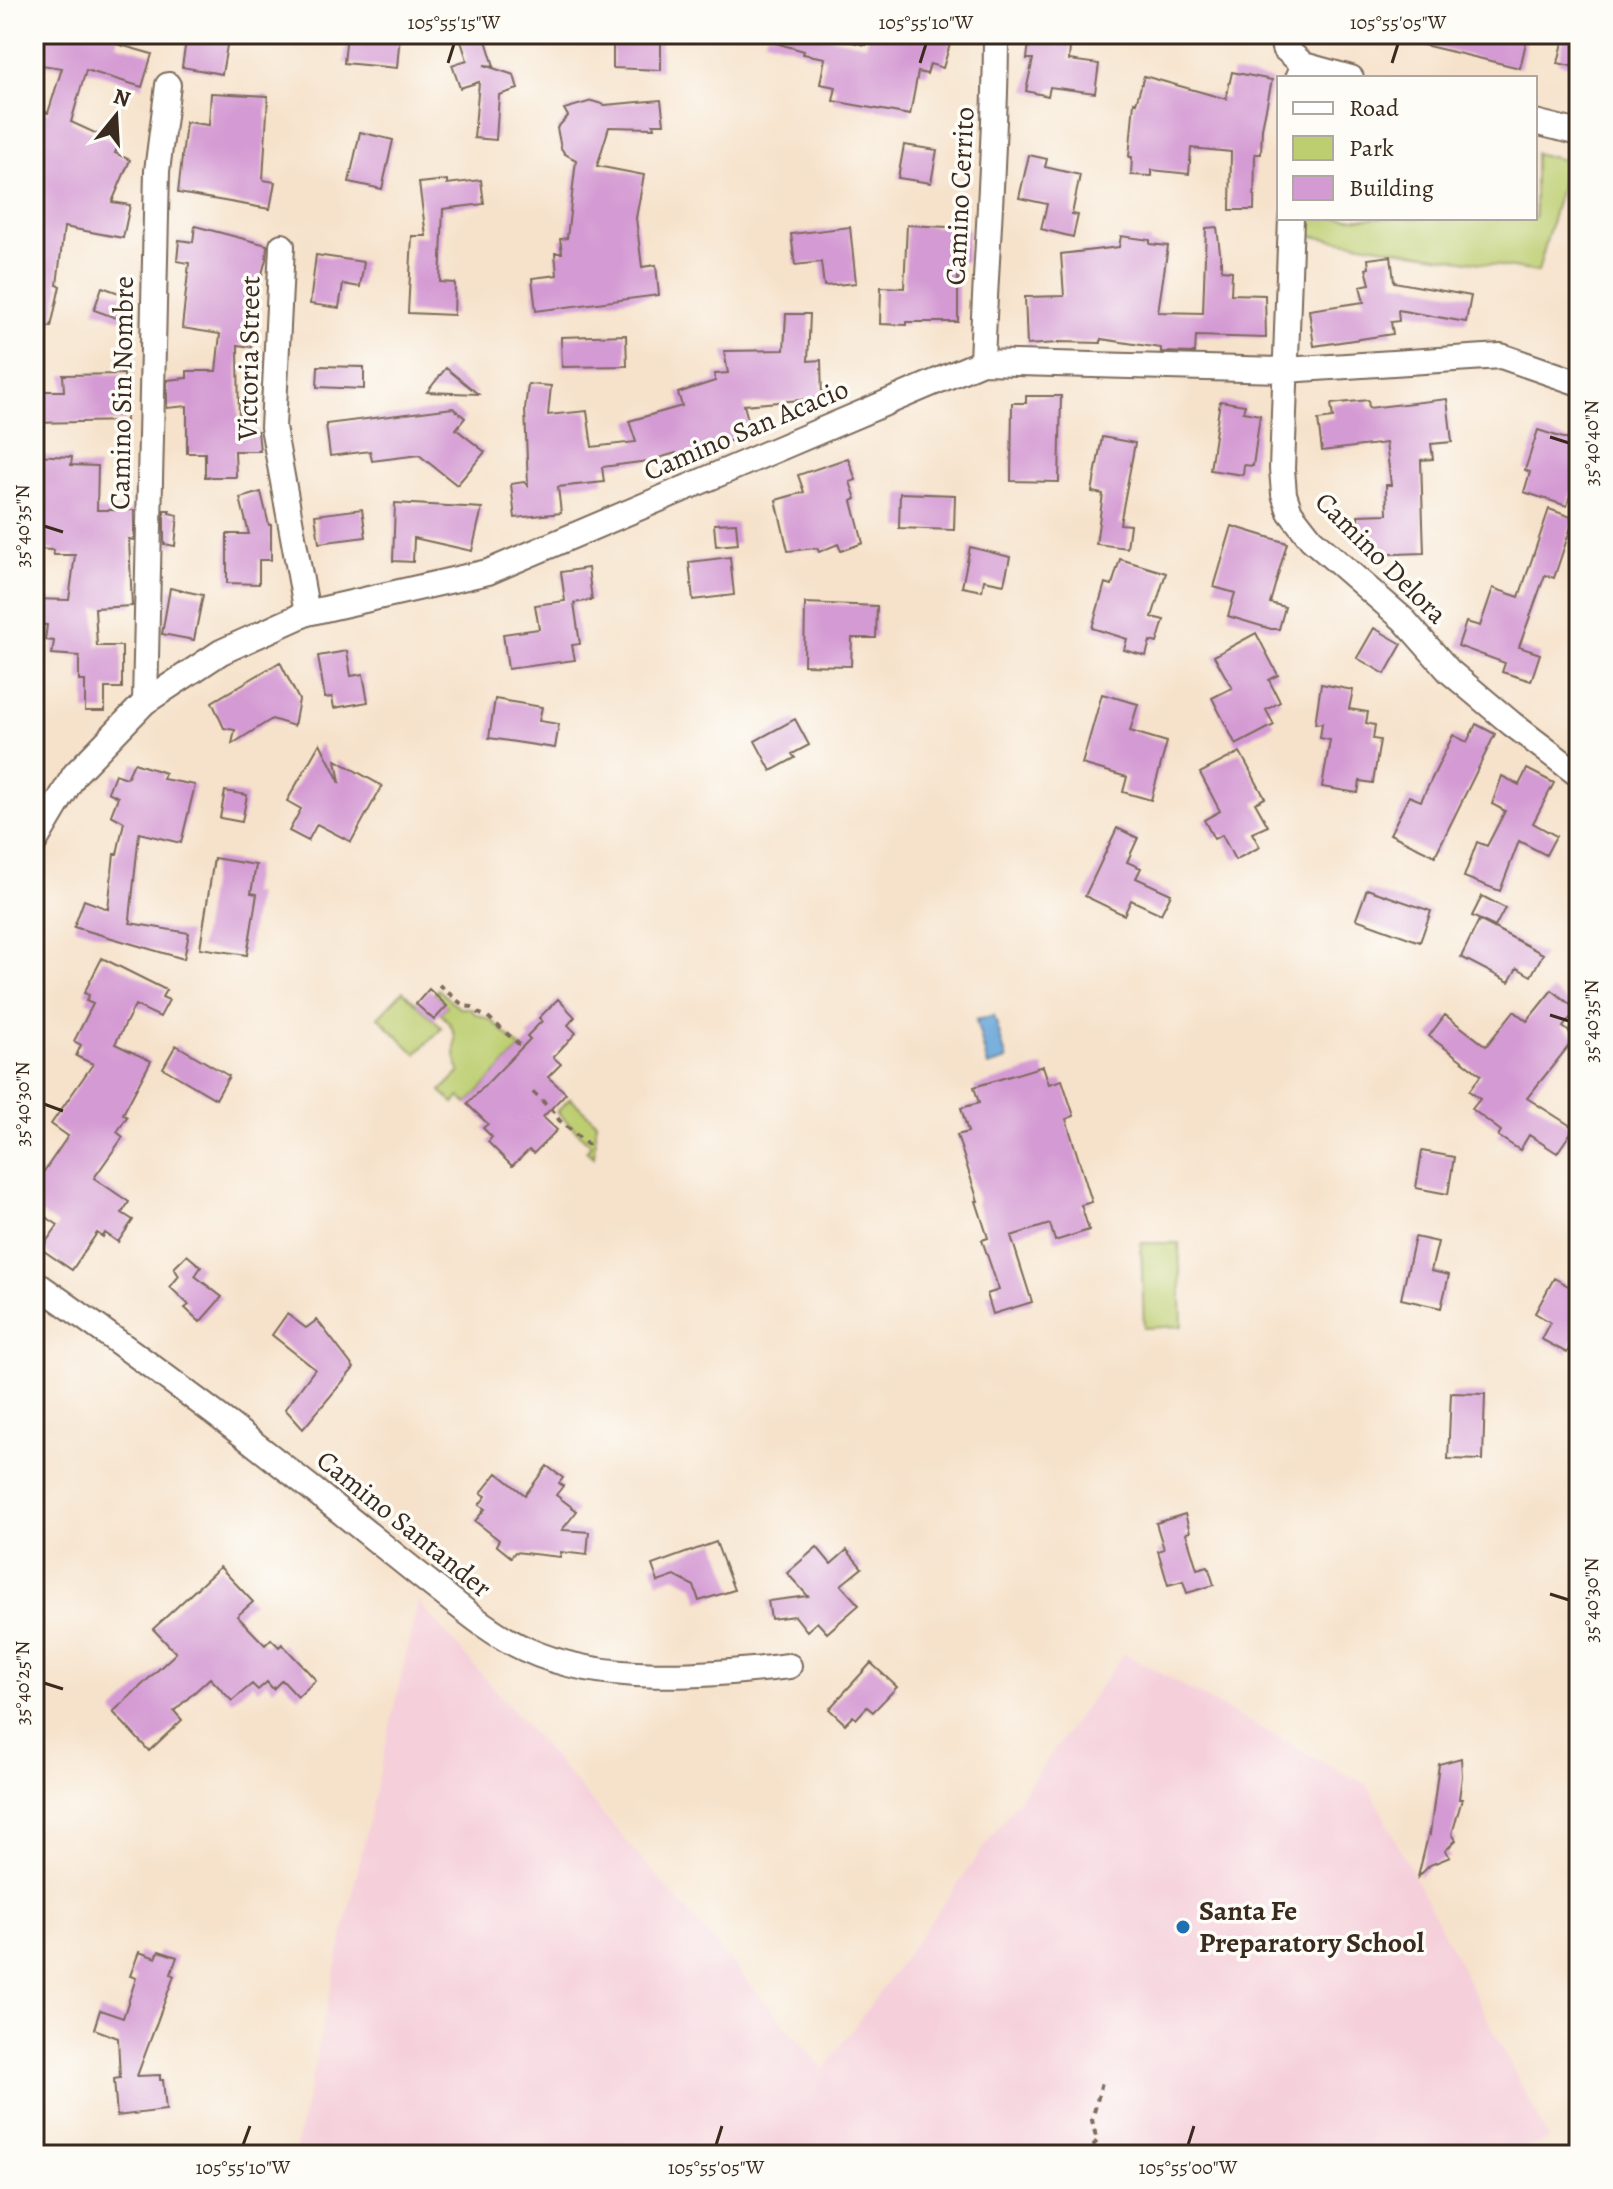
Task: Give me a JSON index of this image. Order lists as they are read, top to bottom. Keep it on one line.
{"streets":{"street":["Camino Cerrito","Victoria Street","Camino Sin Nombre","Camino San Acacio","Camino Delora","Camino Santander"]},"crossings":[["Camino Cerrito","Camino San Acacio"],["Victoria Street","Camino San Acacio"],["Camino Sin Nombre","Camino San Acacio"],["Camino San Acacio","Camino Delora"]],"places":["Santa Fe Preparatory School"],"legend":["Road","Park","Building"],"north":"top","coordinates":["105°55'15\"W","105°55'10\"W","105°55'05\"W","35°40'40\"N","35°40'35\"N","35°40'30\"N","35°40'25\"N","105°55'00\"W"]}
